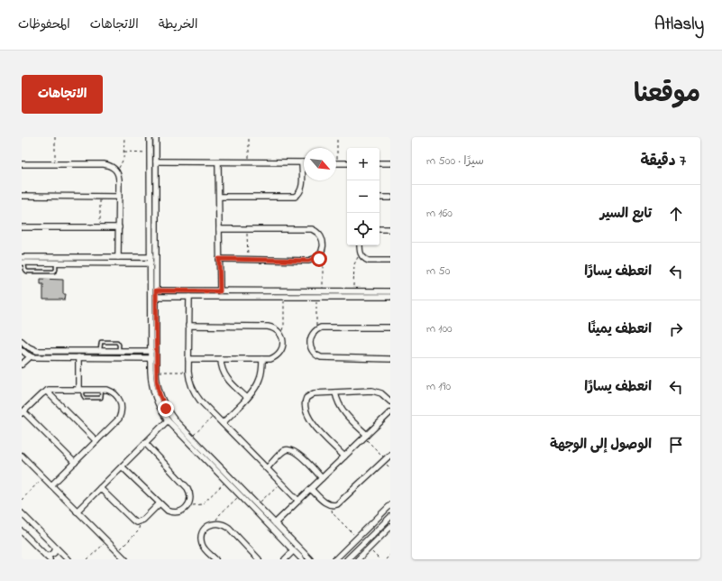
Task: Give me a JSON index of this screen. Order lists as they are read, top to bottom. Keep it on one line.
{"north":"bottom right","page":{"header":"Atlasly","nav":["الخريطة","الاتجاهات","المحفوظات"],"title":"موقعنا","buttons":"الاتجاهات","heading":["7 دقيقة","سيرًا · 500 m"],"map_buttons":["+","−"],"list":[["تابع السير","160 m"],["انعطف يسارًا","50 m"],["انعطف يمينًا","100 m"],["انعطف يسارًا","190 m"],"الوصول إلى الوجهة"]}}
